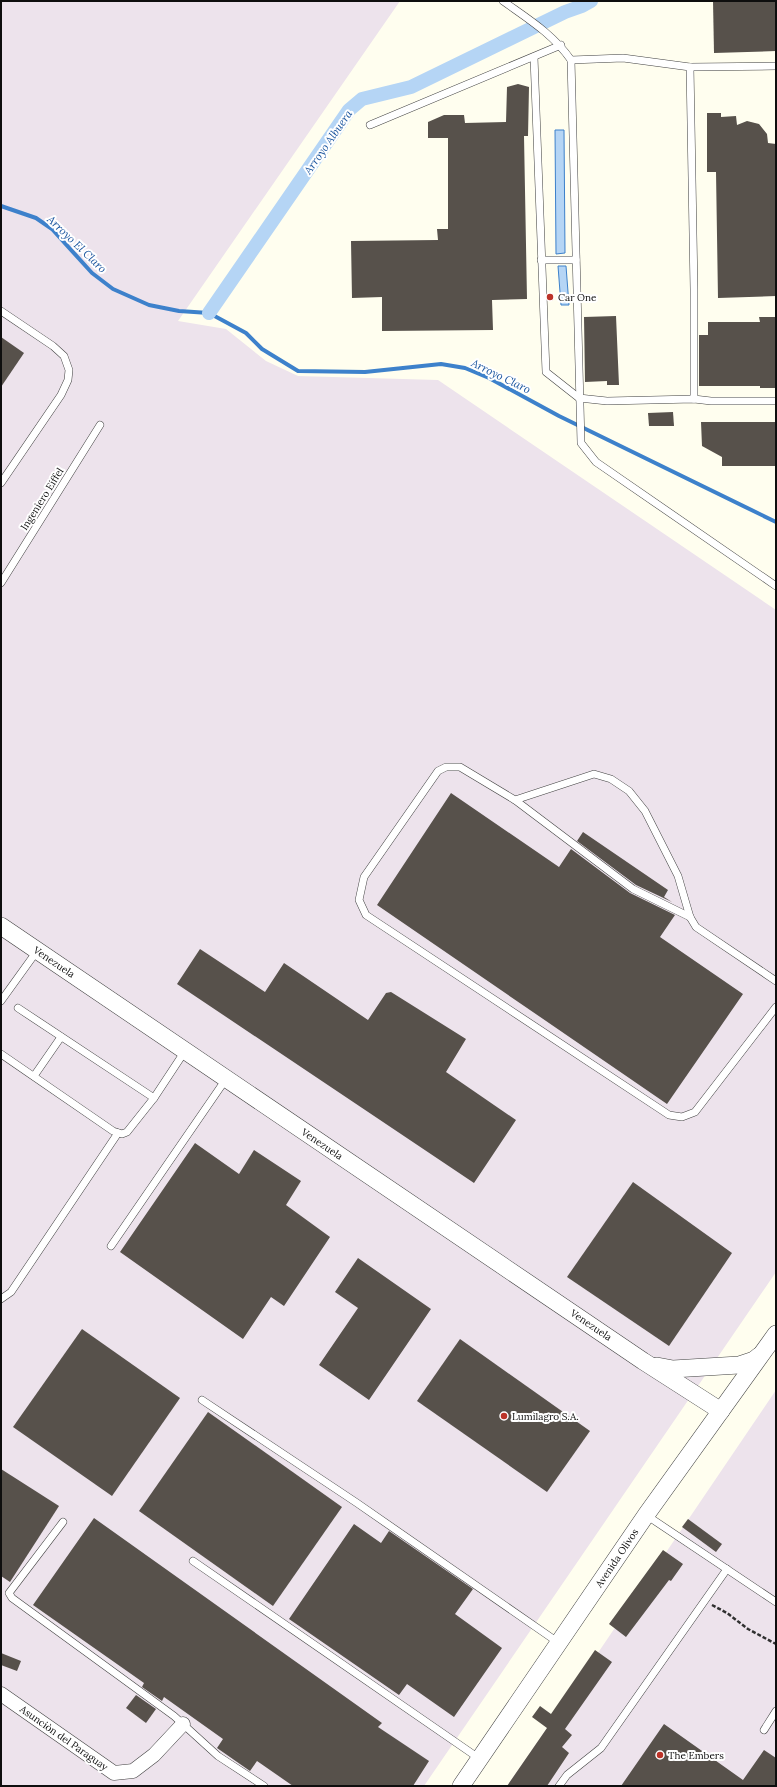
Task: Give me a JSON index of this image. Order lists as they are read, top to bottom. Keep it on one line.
{"streets":{"street":["Venezuela","Avenida Olivos","Asunciòn del Paraguay"],"lane":["Ingeniero Eiffel"]},"water":["Arroyo Albuera","Arroyo El Claro","Arroyo Claro"],"places":["Car One","Lumilagro S.A.","The Embers"]}
